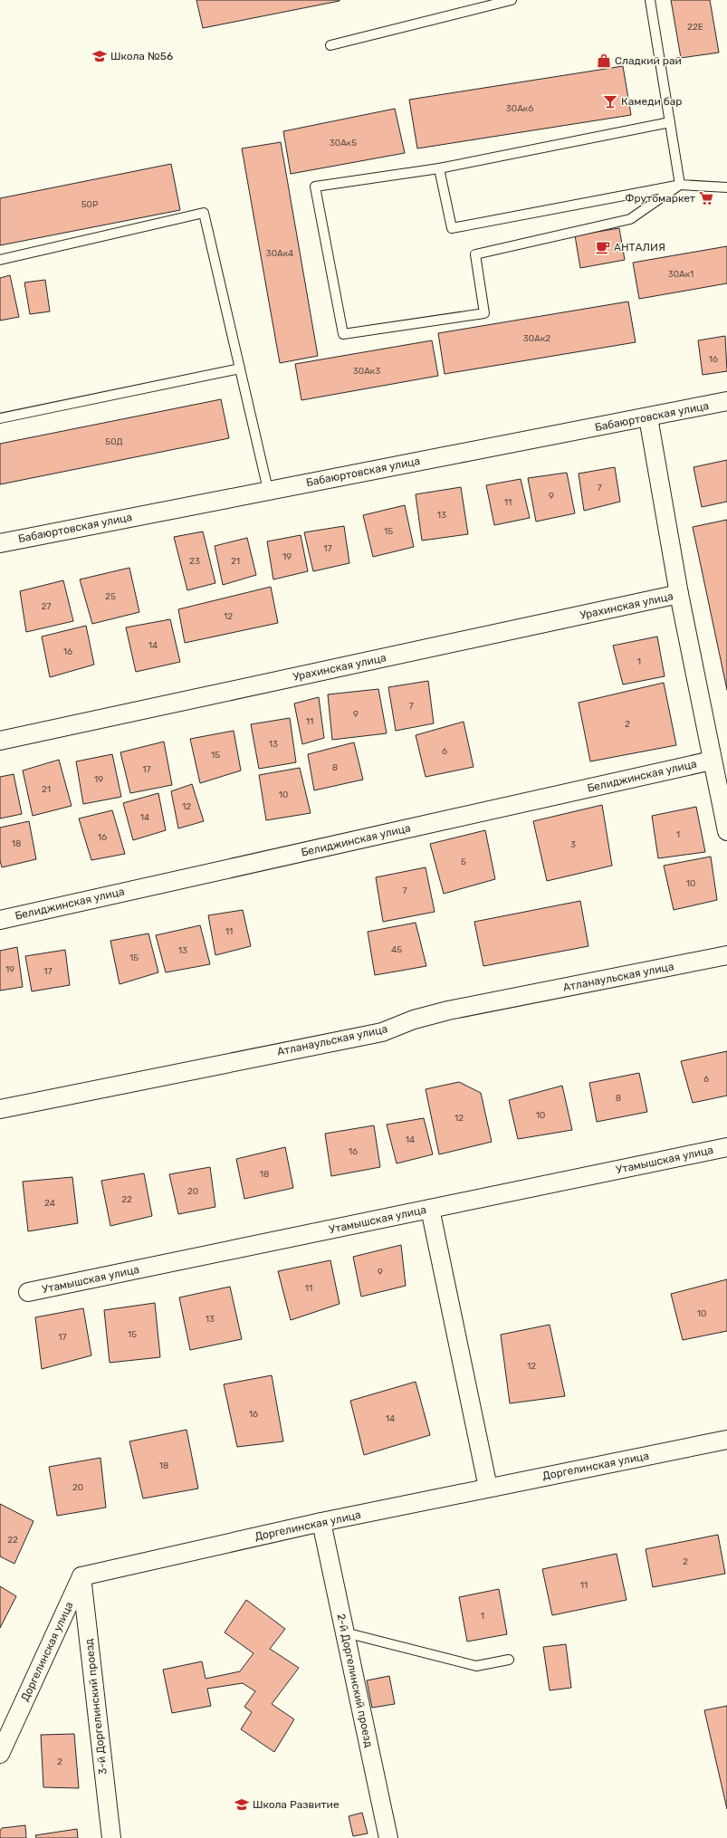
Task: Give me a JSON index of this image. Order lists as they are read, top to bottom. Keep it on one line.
{"streets":{"street":["Бабаюртовская улица","Урахинская улица","Белиджинская улица","Атланаульская улица","Утамышская улица","Доргелинская улица","2-й Доргелинский проезд","3-й Доргелинский проезд"]},"crossings":[["Доргелинская улица","2-й Доргелинский проезд"],["Доргелинская улица","3-й Доргелинский проезд"]],"places":{"school or university":["Школа №56","Школа Развитие"],"shop":["Сладкий рай"],"bar":["Камеди бар"],"supermarket":["Фрутомаркет"],"cafe":["АНТАЛИЯ"]},"house_numbers":["22Е","30Ак6","30Ак5","50Р","30Ак4","30Ак1","30Ак2","16","30Ак3","50Д","7","9","11","13","15","17","19","23","21","25","27","12","14","16","1","7","9","11","2","13","6","15","8","17","19","21","10","12","14","1","16","18","3","5","10","7","11","45","13","15","19","17","6","8","10","12","14","16","18","20","22","24","9","11","10","13","15","17","12","16","14","18","20","22","2","11","1","2"]}
